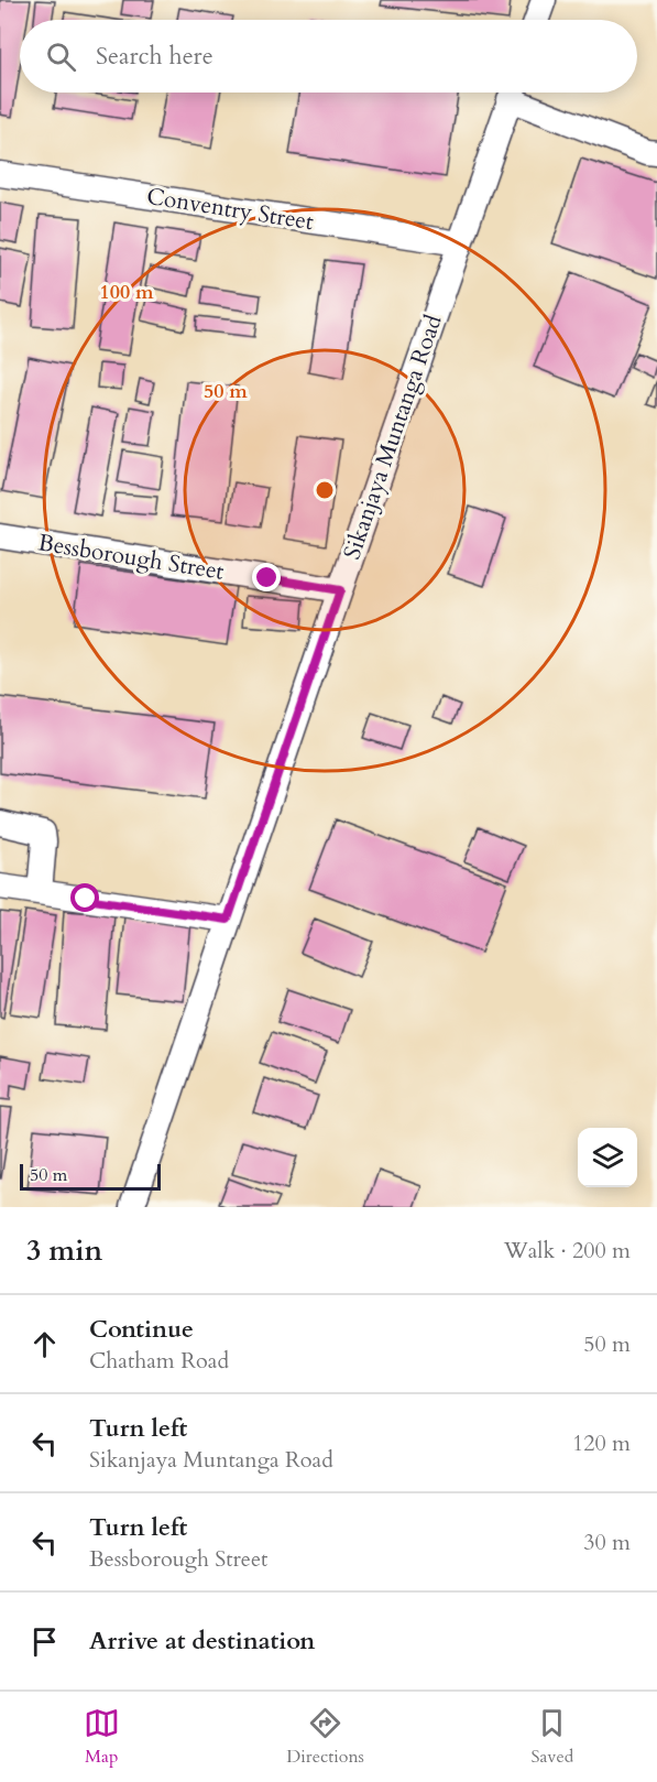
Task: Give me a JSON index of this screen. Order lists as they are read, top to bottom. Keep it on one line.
{"streets":{"street":["Conventry Street","Sikanjaya Muntanga Road","Bessborough Street"]},"crossings":[["Conventry Street","Sikanjaya Muntanga Road"],["Sikanjaya Muntanga Road","Bessborough Street"]],"scale_bar":"50 m","page":{"search":"Search here","scale":"50 m","heading":["3 min","Walk · 200 m"],"list":[["Continue","Chatham Road","50 m"],["Turn left","Sikanjaya Muntanga Road","120 m"],["Turn left","Bessborough Street","30 m"],"Arrive at destination"],"nav":["Map","Directions","Saved"]},"rings":["100 m","50 m"]}
